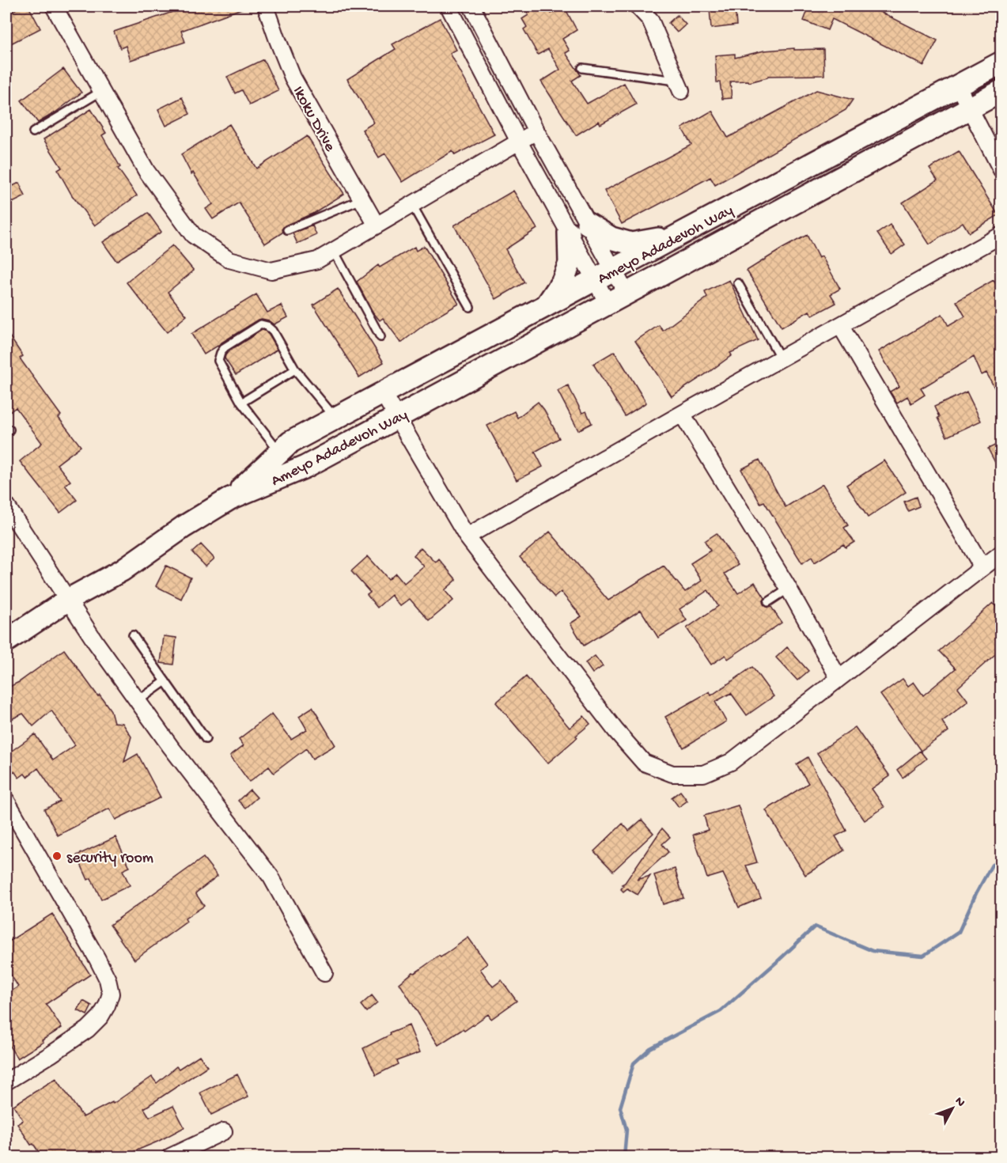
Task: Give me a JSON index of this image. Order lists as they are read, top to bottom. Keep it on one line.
{"streets":{"street":["Ikoku Drive","Ameyo Adadevoh Way"]},"places":["security room"],"north":"top right"}
